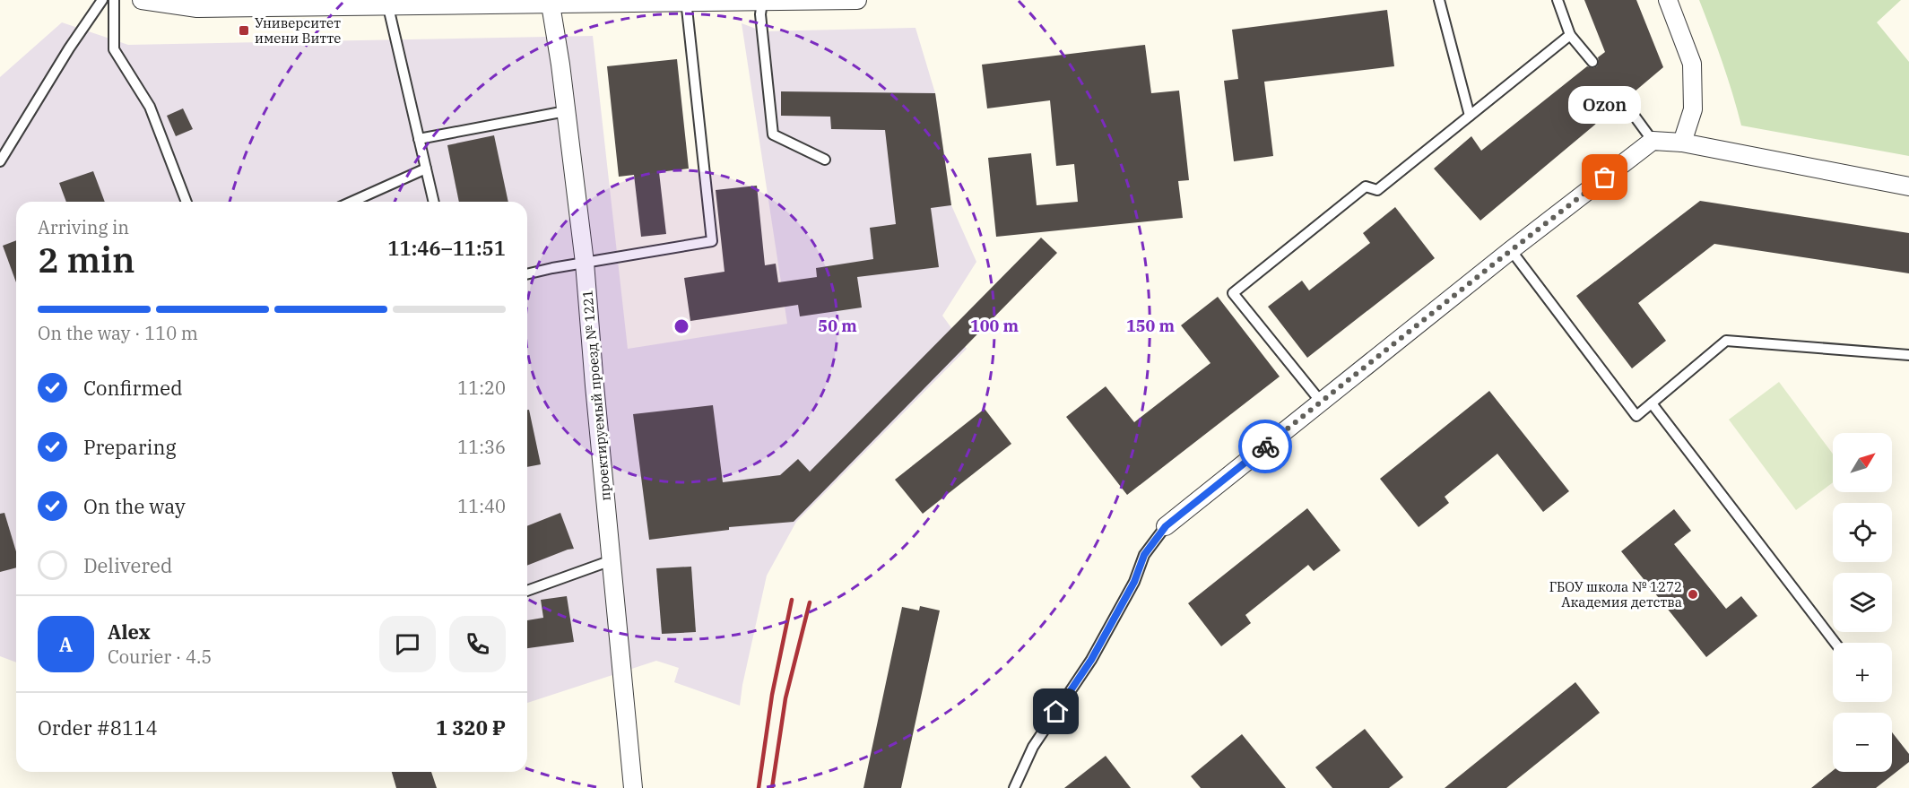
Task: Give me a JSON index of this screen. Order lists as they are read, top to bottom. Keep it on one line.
{"streets":{"street":["проектируемый проезд № 1221"]},"places":{"transit":["Университет имени Витте"],"other":["Ozon","ГБОУ школа № 1272 Академия детства"]},"north":"top right","page":{"bubble":"Ozon","heading":["2 min","Arriving in","11:46–11:51"],"panel":["Alex","Courier · 4.5","Order #8114","1 320 ₽"],"bar":"On the way · 110 m","list":[["Confirmed","11:20"],["Preparing","11:36"],["On the way","11:40"],"Delivered"],"map_buttons":["+","−"],"round":"A"},"rings":["50 m","100 m","150 m"]}
